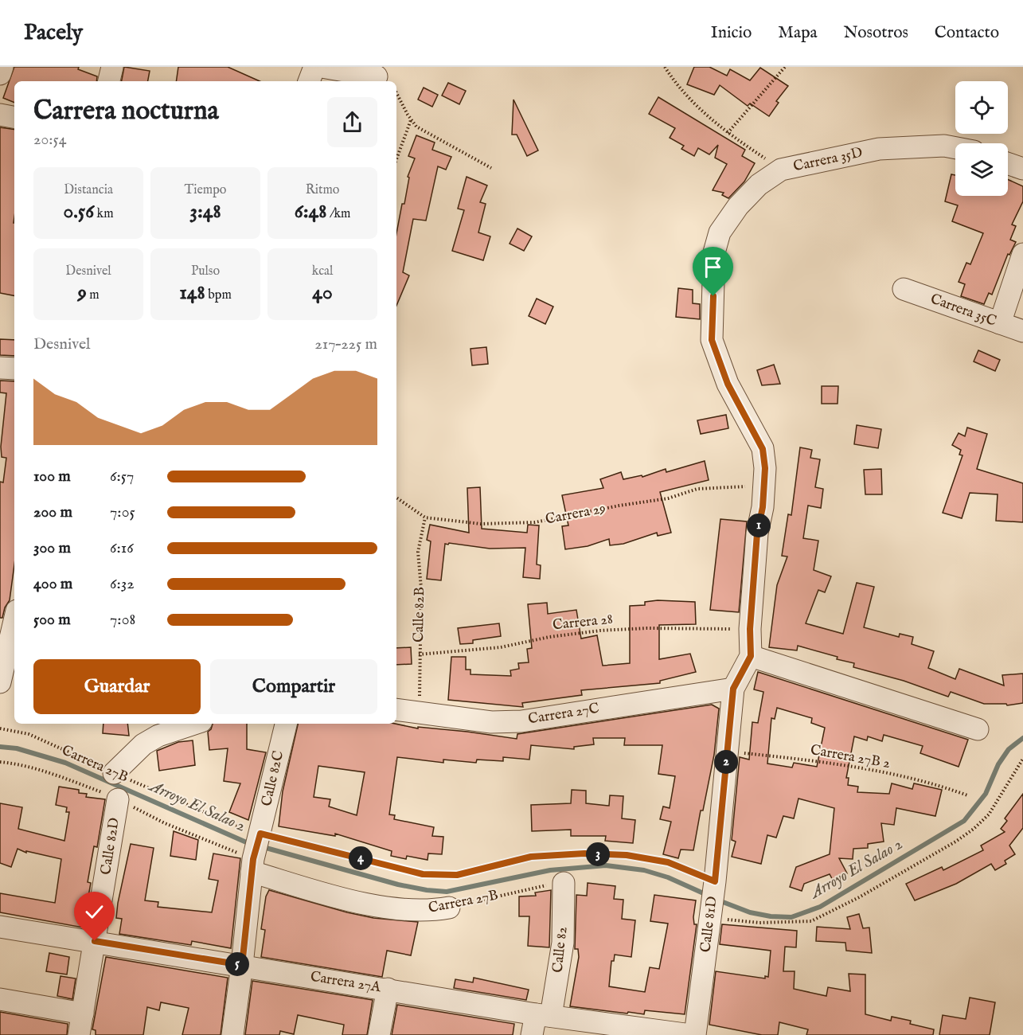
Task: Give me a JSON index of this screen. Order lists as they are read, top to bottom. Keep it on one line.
{"streets":{"street":["Carrera 35D","Carrera 35C","Carrera 27C","Carrera 27B","Calle 82C","Calle 82D","Calle 81D","Calle 82","Carrera 27A"],"path":["Carrera 29","Calle 82B","Carrera 28","Carrera 27B 2"]},"crossings":[["Carrera 35D","Calle 81D"],["Carrera 29","Calle 82B"],["Carrera 29","Calle 81D"],["Calle 82B","Carrera 28"],["Calle 82B","Carrera 27C"],["Carrera 28","Calle 81D"],["Carrera 27C","Calle 81D"],["Carrera 27B 2","Calle 81D"],["Carrera 27B","Calle 82C"],["Carrera 27B","Calle 81D"],["Carrera 27B","Calle 82"],["Calle 82C","Carrera 27A"],["Calle 82D","Carrera 27A"],["Calle 82","Carrera 27A"]],"water":["Arroyo El Salao 2"],"page":{"header":"Pacely","nav":["Inicio","Mapa","Nosotros","Contacto"],"heading":["Carrera nocturna","20:54"],"stats":[["Distancia","0.56 km"],["Tiempo","3:48"],["Ritmo","6:48 /km"],["Desnivel","9 m"],["Pulso","148 bpm"],["kcal","40"]],"chart":["Desnivel","217–225 m"],"list":[{"name":"100 m","note":"6:57"},{"name":"200 m","note":"7:05"},{"name":"300 m","note":"6:16"},{"name":"400 m","note":"6:32"},{"name":"500 m","note":"7:08"}],"pins":["1","2","3","4","5"],"buttons":["Guardar","Compartir"]}}
